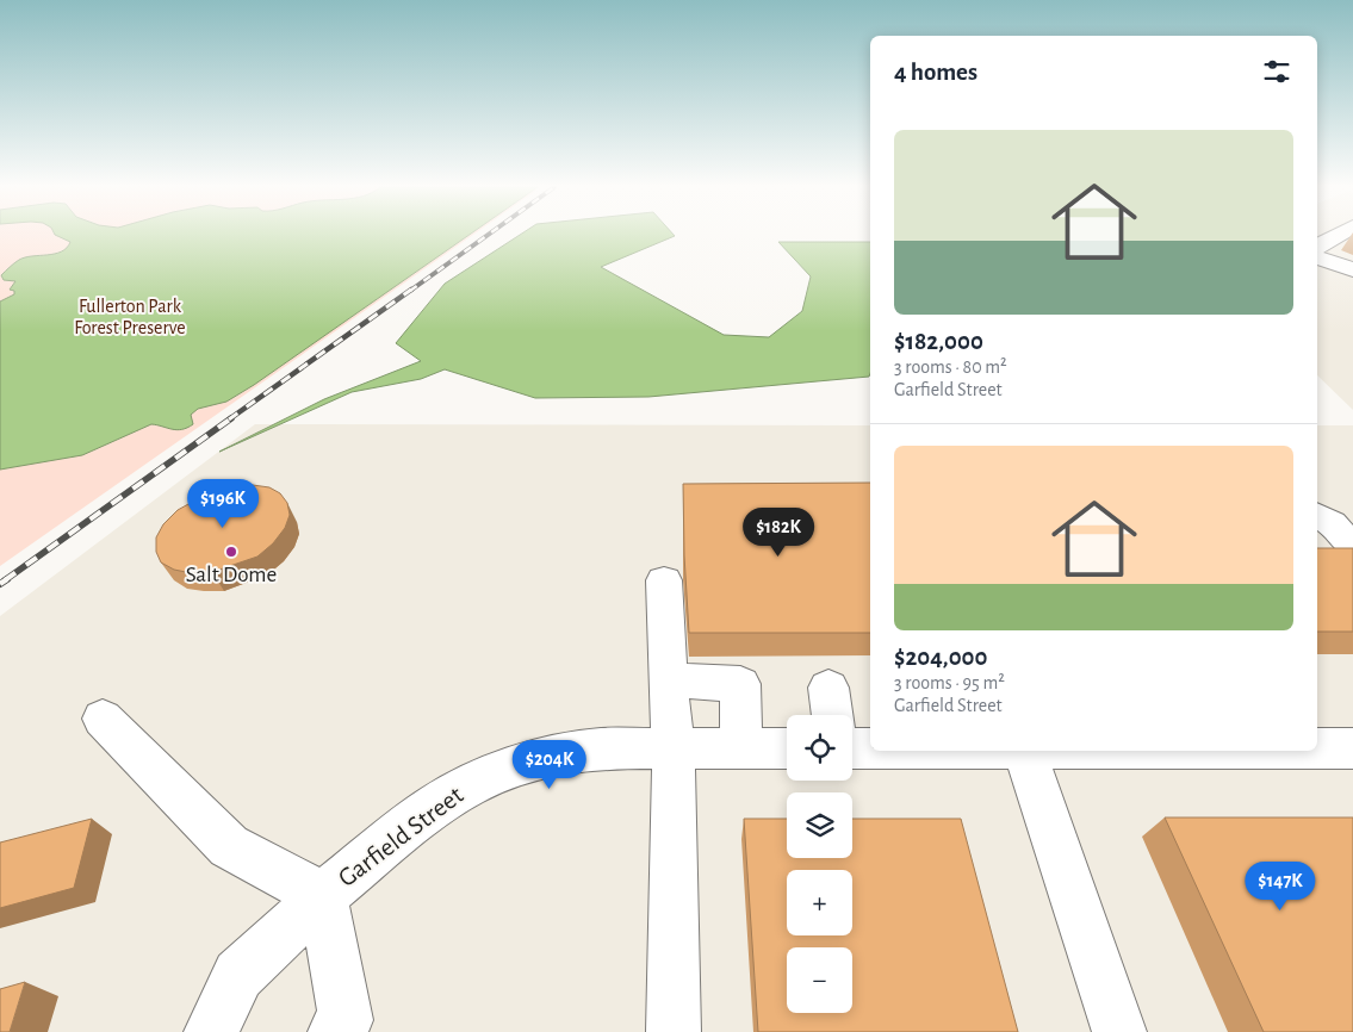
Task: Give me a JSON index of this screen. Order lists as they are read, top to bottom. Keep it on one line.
{"streets":{"street":["Garfield Street"]},"parks":["Fullerton Park Forest Preserve"],"places":["Salt Dome"],"page":{"heading":"4 homes","list":[{"name":"$182,000","note":"3 rooms · 80 m² · Garfield Street"},{"name":"$204,000","note":"3 rooms · 95 m² · Garfield Street"}],"price":["$196K","$182K","$204K","$147K"],"map_buttons":["+","−"]}}
